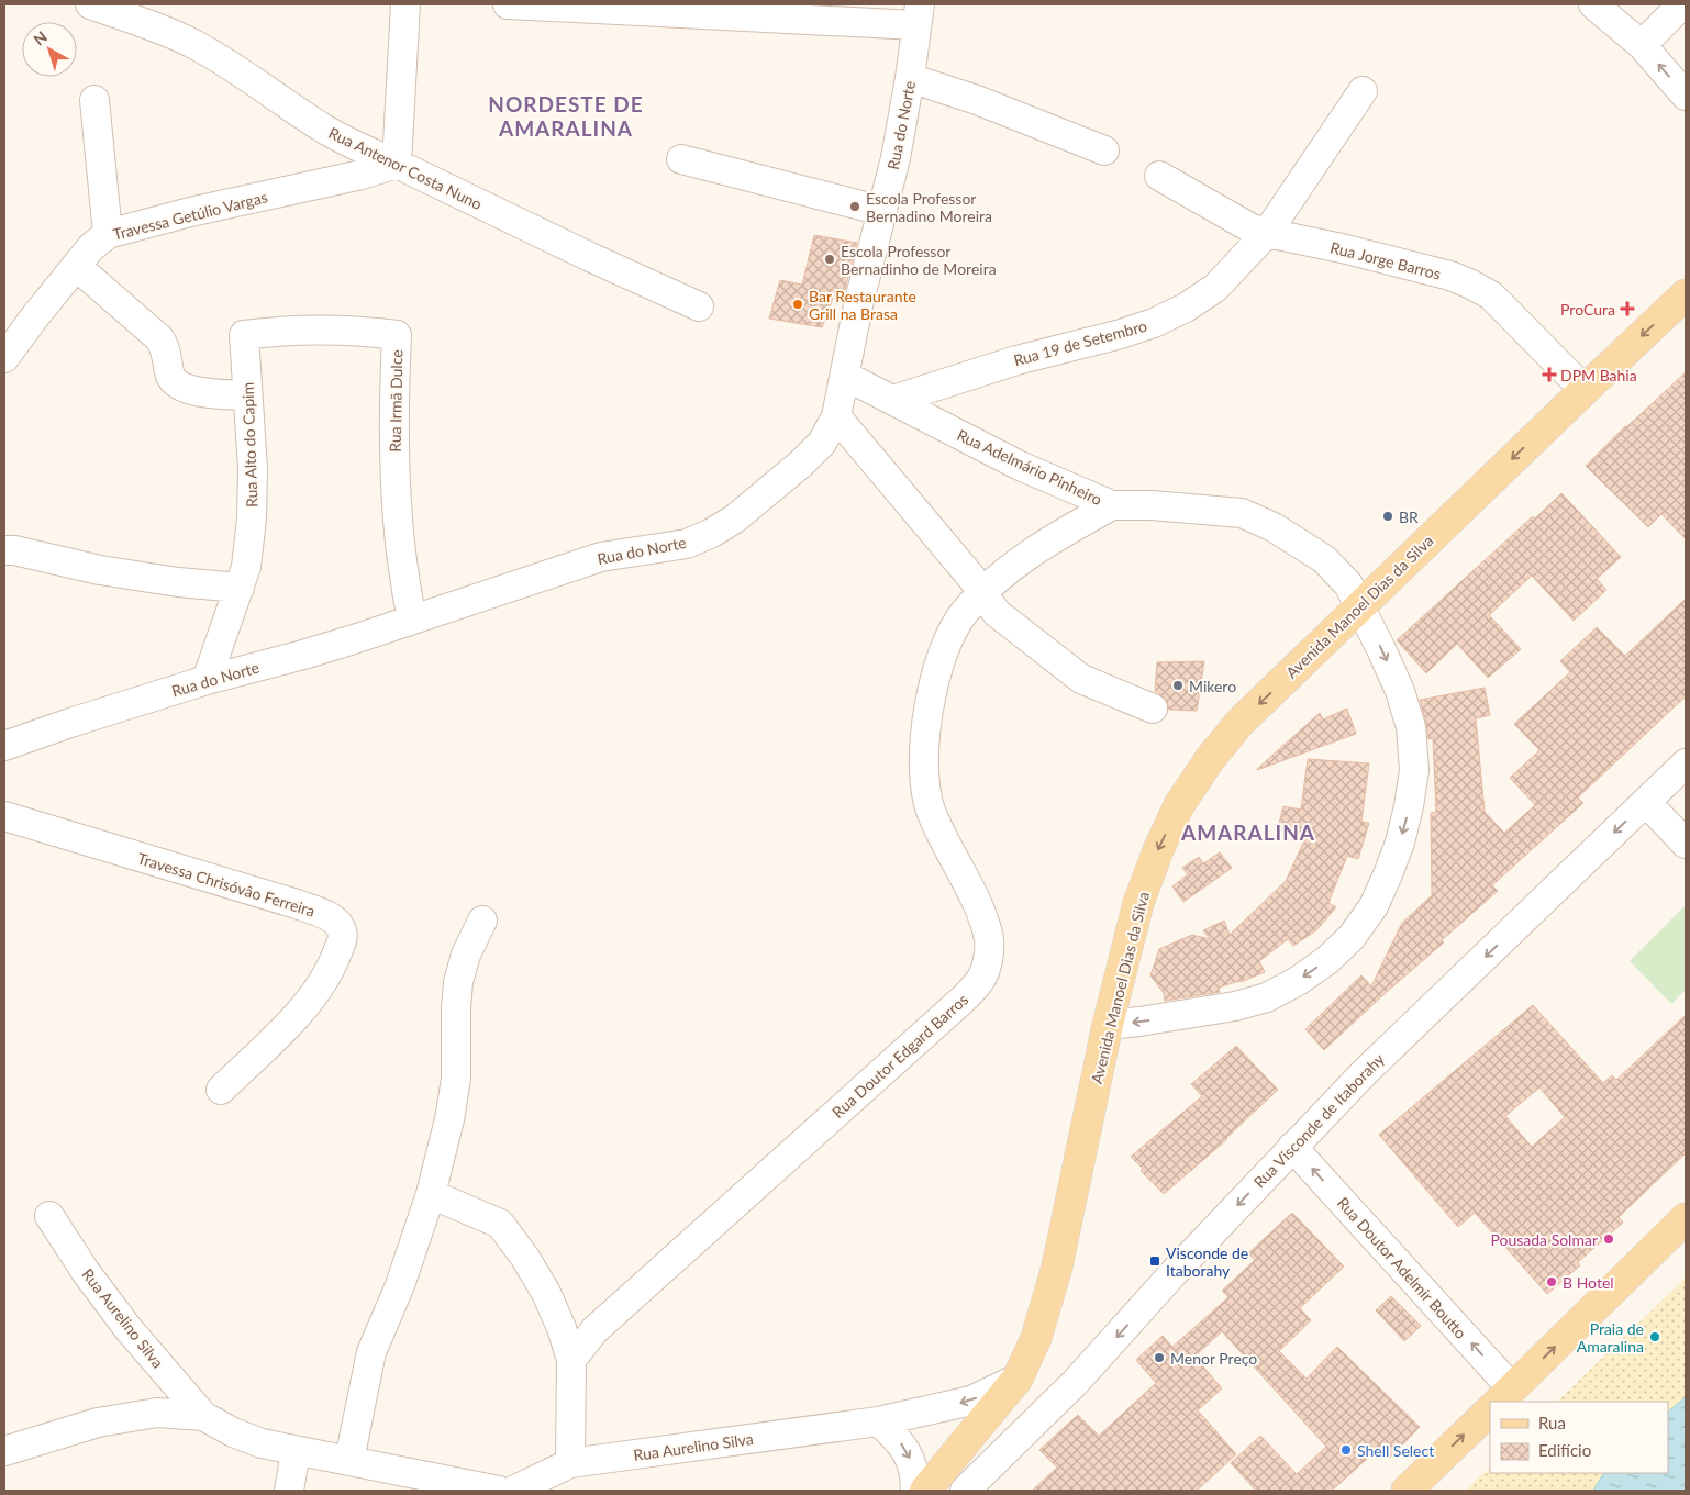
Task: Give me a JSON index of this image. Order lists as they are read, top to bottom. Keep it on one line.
{"streets":{"main road":["Avenida Manoel Dias da Silva"],"street":["Rua do Norte","Rua Antenor Costa Nuno","Travessa Getúlio Vargas","Rua Jorge Barros","Rua 19 de Setembro","Rua Irmã Dulce","Rua Alto do Capim","Rua Adelmário Pinheiro","Travessa Chrisóvâo Ferreira","Rua Doutor Edgard Barros","Rua Visconde de Itaborahy","Rua Doutor Adelmir Boutto","Rua Aurelino Silva"]},"crossings":[["Rua do Norte","Rua Irmã Dulce"],["Rua do Norte","Rua Alto do Capim"],["Rua do Norte","Rua Adelmário Pinheiro"],["Rua Antenor Costa Nuno","Travessa Getúlio Vargas"],["Rua Jorge Barros","Rua 19 de Setembro"],["Rua Jorge Barros","Avenida Manoel Dias da Silva"],["Rua 19 de Setembro","Rua Adelmário Pinheiro"],["Rua Irmã Dulce","Rua Alto do Capim"],["Rua Adelmário Pinheiro","Avenida Manoel Dias da Silva"],["Rua Adelmário Pinheiro","Rua Doutor Edgard Barros"],["Avenida Manoel Dias da Silva","Rua Aurelino Silva"],["Rua Visconde de Itaborahy","Rua Doutor Adelmir Boutto"]],"one_way":["Avenida Manoel Dias da Silva","Rua Visconde de Itaborahy","Rua Doutor Adelmir Boutto"],"districts":["NORDESTE DE AMARALINA","AMARALINA"],"places":{"other":["Escola Professor Bernadino Moreira","Escola Professor Bernadinho de Moreira","Bar Restaurante Grill na Brasa","BR","Mikero","Pousada Solmar","B Hotel","Praia de Amaralina","Menor Preço","Shell Select"],"health":["ProCura","DPM Bahia"],"transit":["Visconde de Itaborahy"]},"legend":["Rua","Edifício"],"north":"top left"}
